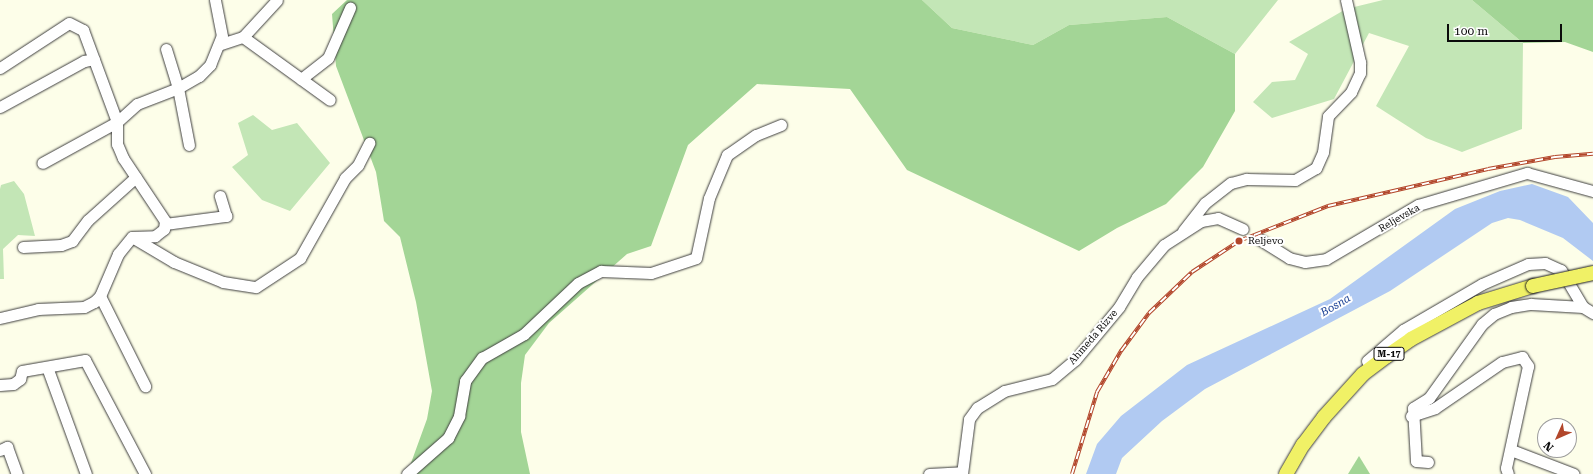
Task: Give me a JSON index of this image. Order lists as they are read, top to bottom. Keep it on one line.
{"streets":{"main road":["M-17"],"street":["Reljevska","Ahmeda Rizve"]},"water":["Bosna"],"places":["Reljevo"],"scale_bar":"100 m","north":"bottom left"}
